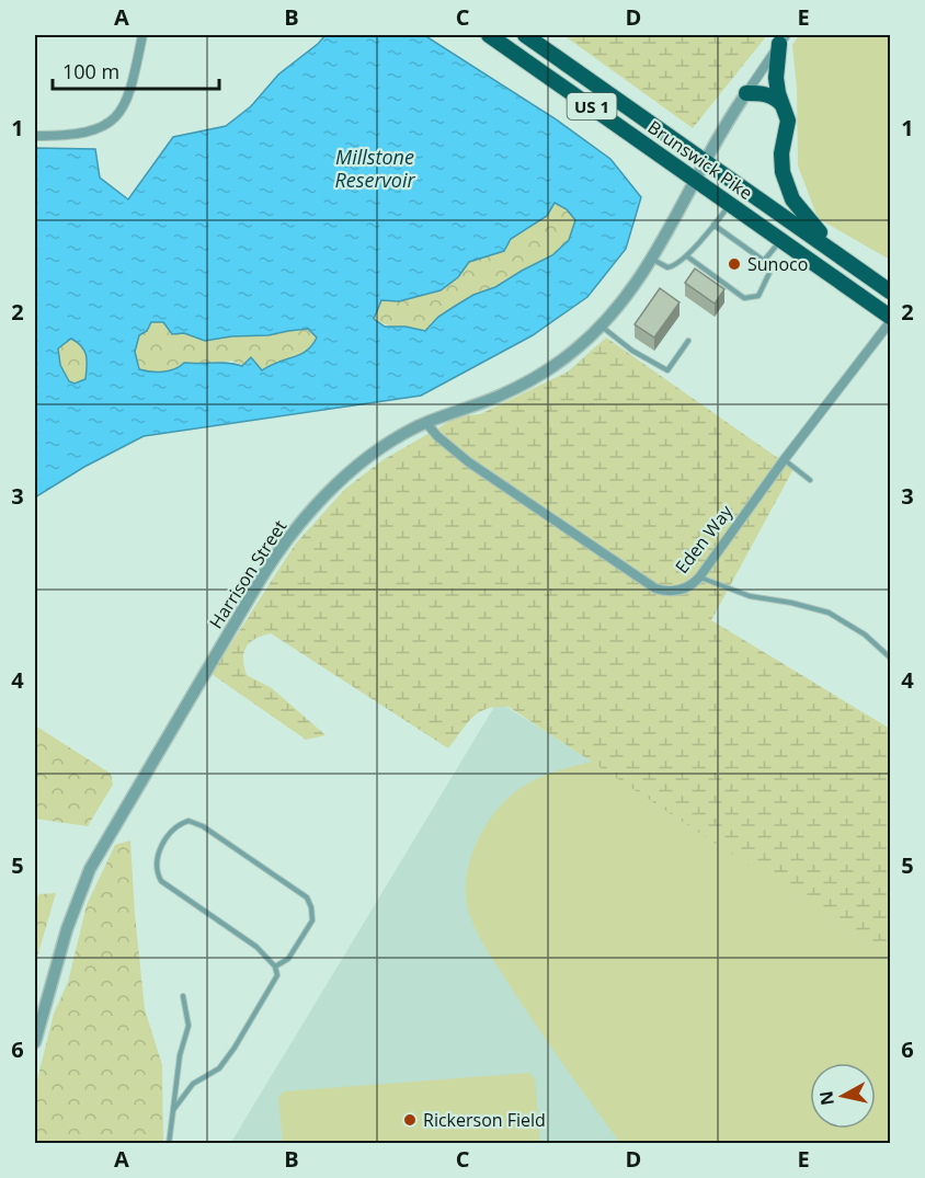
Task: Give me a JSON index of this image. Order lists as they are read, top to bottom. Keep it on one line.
{"streets":{"highway":["US 1","Brunswick Pike"],"street":["Eden Way","Harrison Street"]},"crossings":[["Brunswick Pike","Harrison Street"],["Eden Way","Harrison Street"]],"water":["Millstone Reservoir"],"places":["Sunoco","Rickerson Field"],"scale_bar":"100 m","north":"left","grid":{"columns":["A","B","C","D","E"],"rows":["1","2","3","4","5","6"]}}
